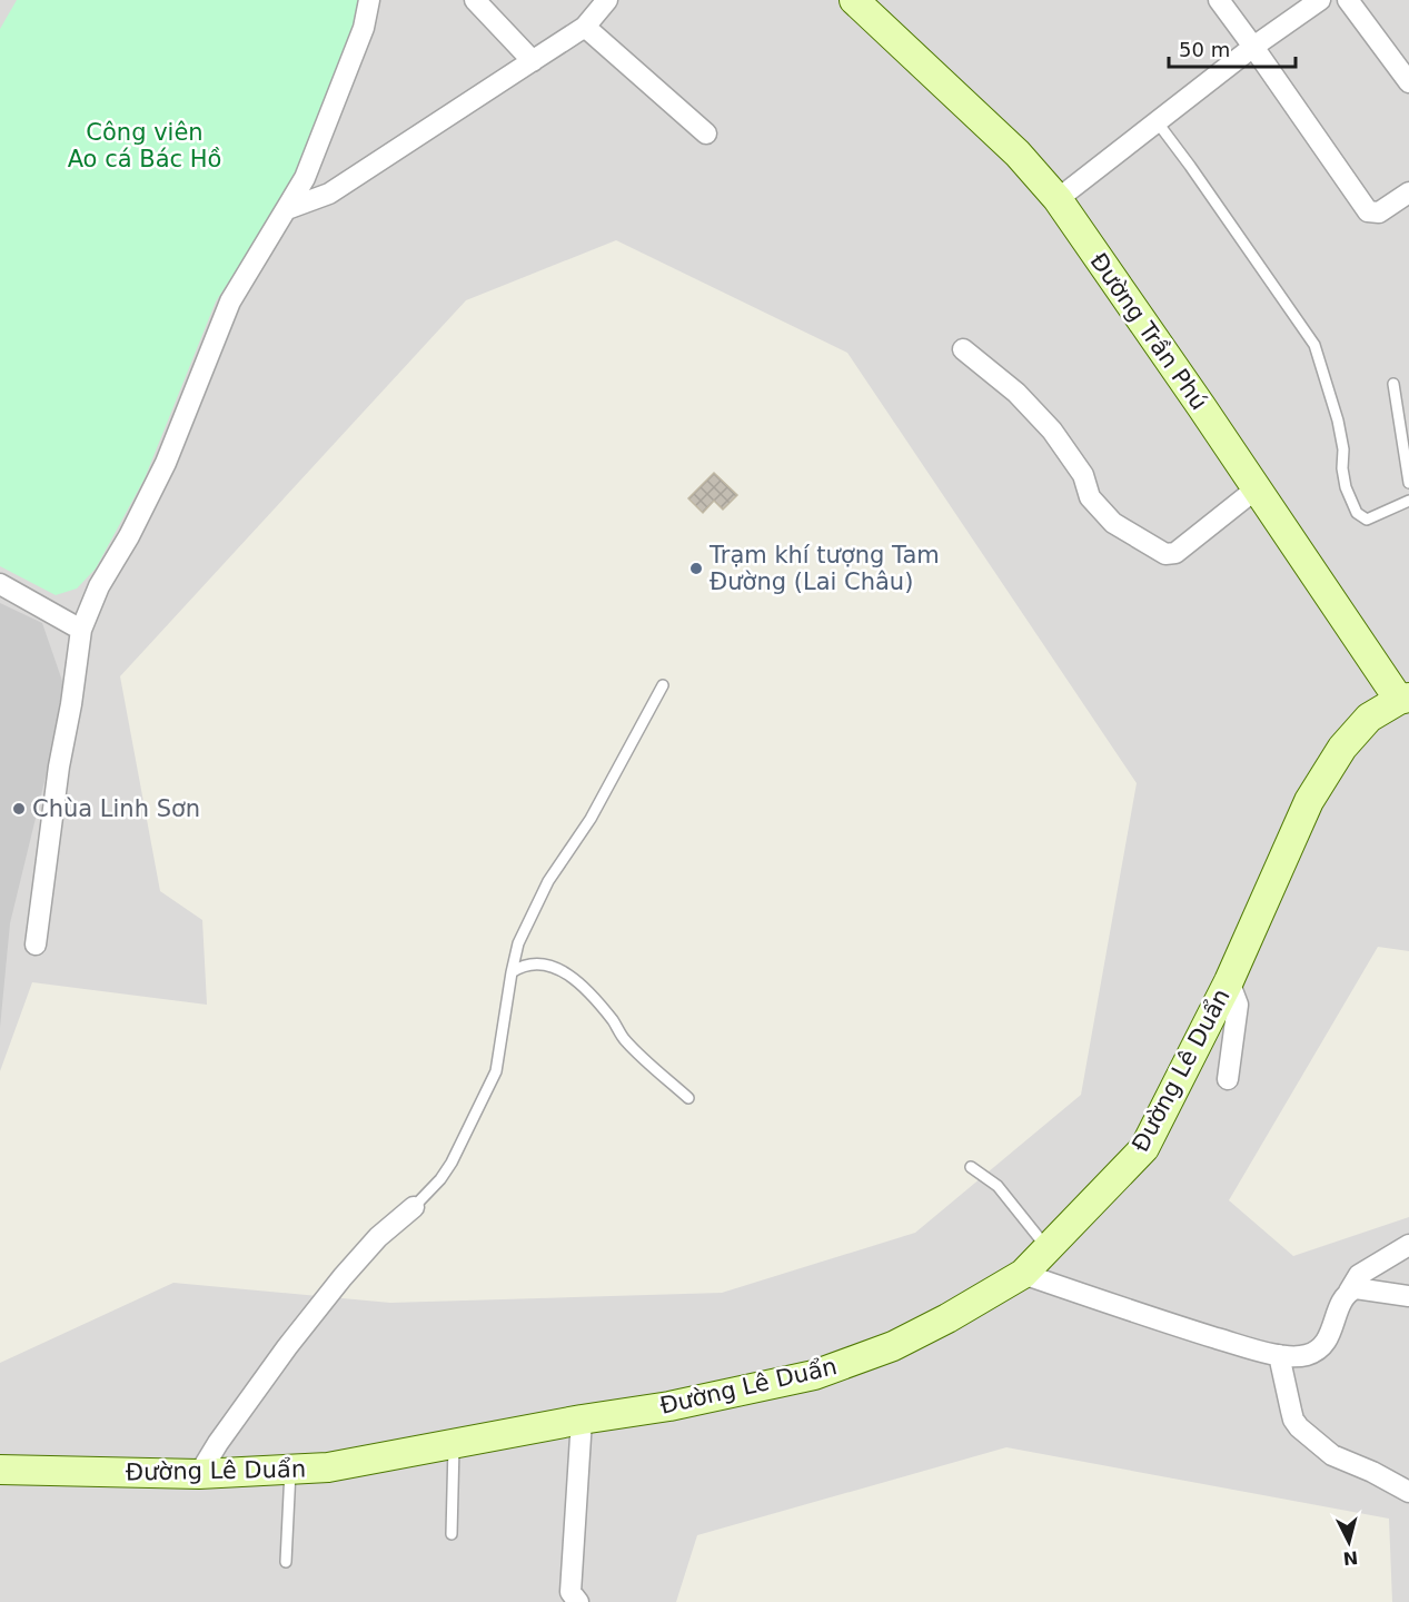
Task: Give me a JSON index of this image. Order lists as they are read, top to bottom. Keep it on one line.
{"streets":{"main road":["Đường Trần Phú","Đường Lê Duẩn"]},"crossings":[["Đường Trần Phú","Đường Lê Duẩn"]],"parks":["Công viên Ao cá Bác Hồ"],"places":["Trạm khí tượng Tam Đường (Lai Châu)","Chùa Linh Sơn"],"scale_bar":"50 m","north":"bottom"}
